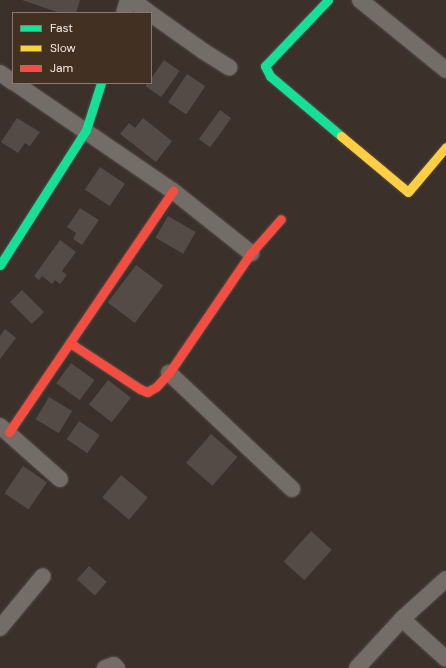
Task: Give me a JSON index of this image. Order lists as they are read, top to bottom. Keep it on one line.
{"legend":["Fast","Slow","Jam"]}
